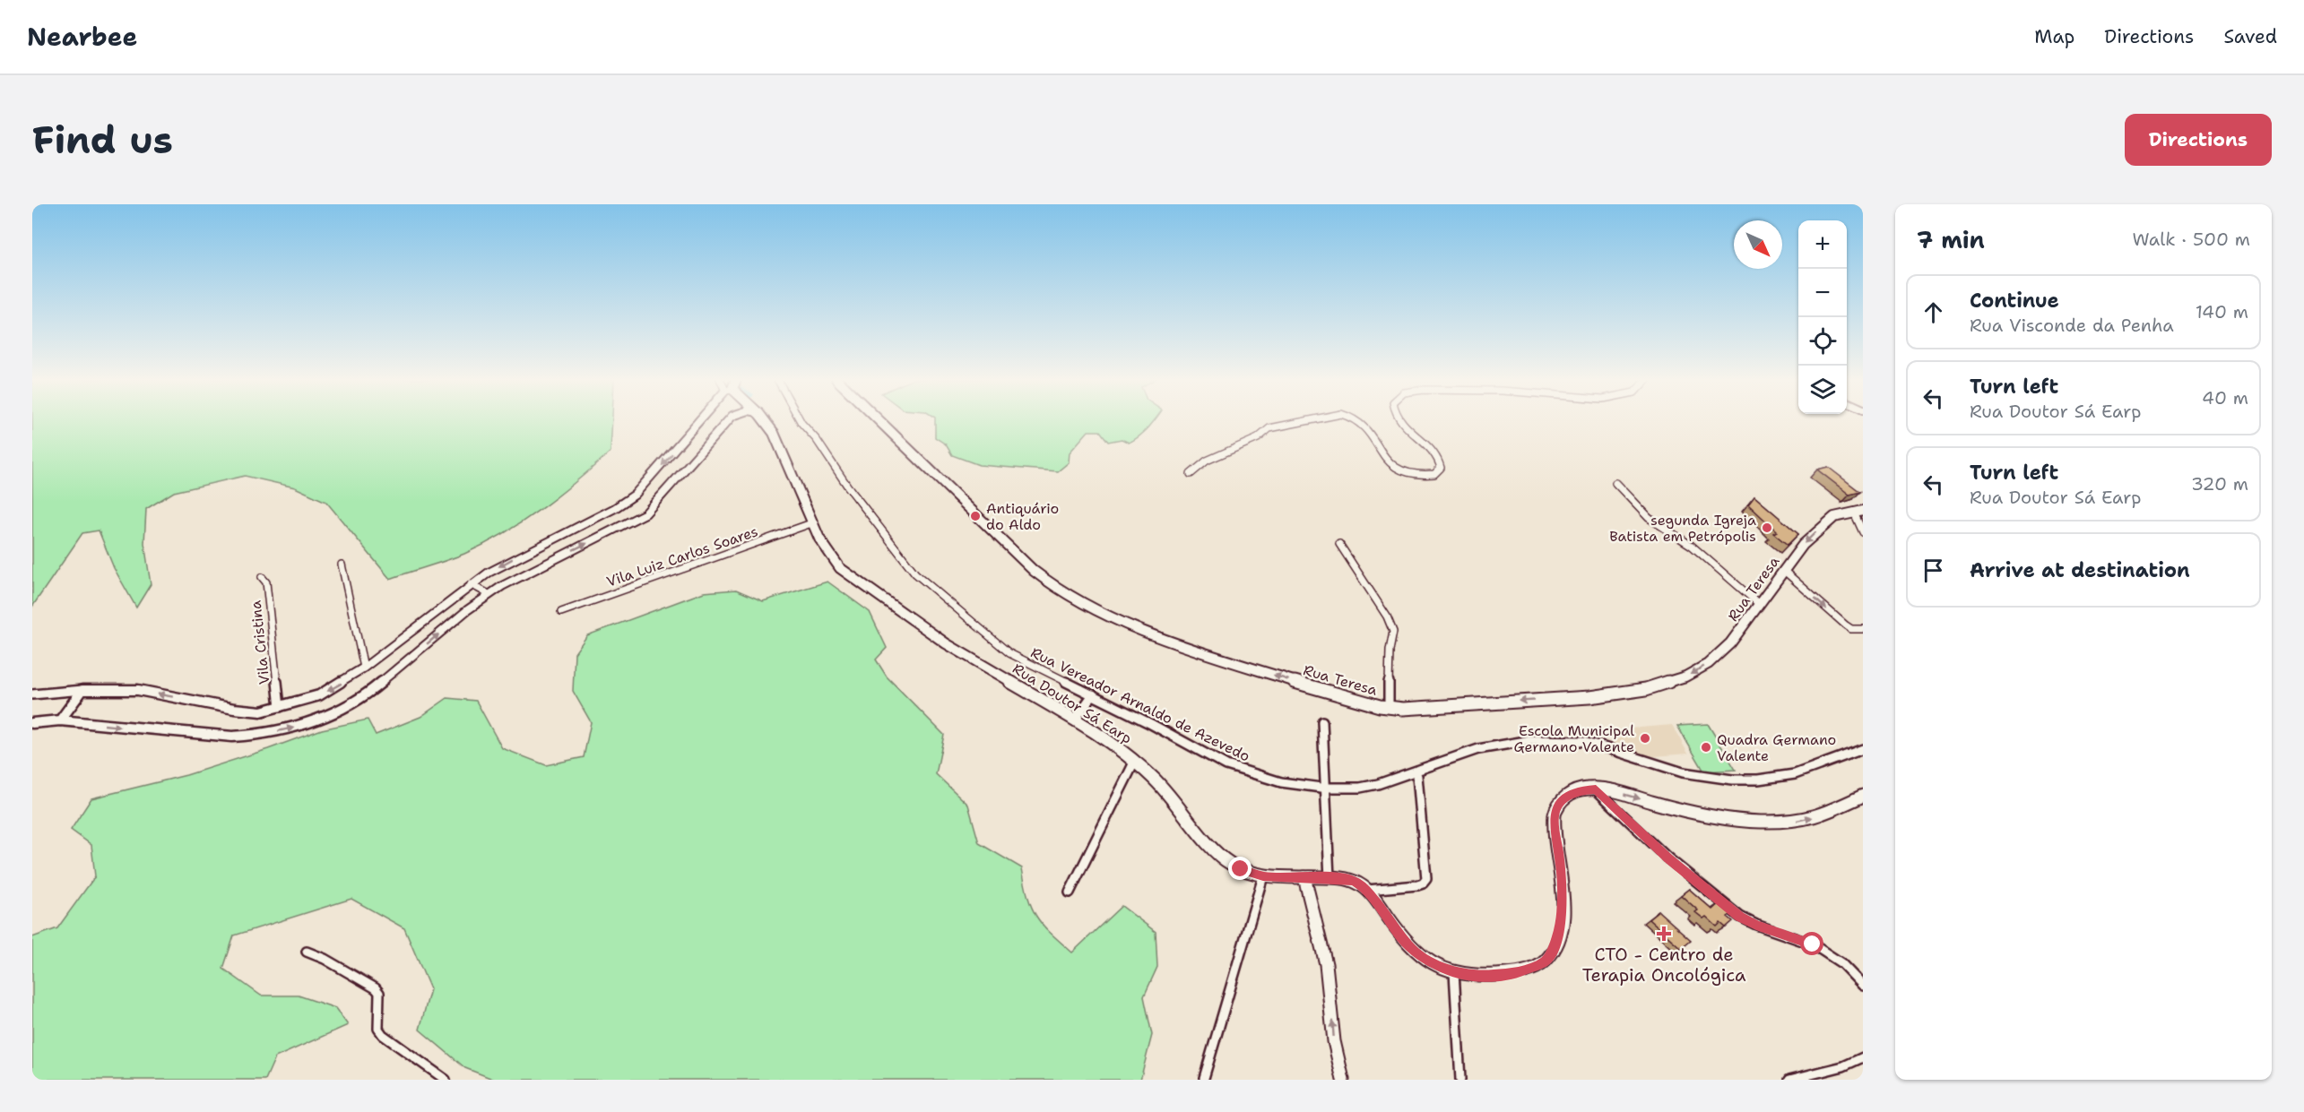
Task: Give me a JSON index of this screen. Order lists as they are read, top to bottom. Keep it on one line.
{"streets":{"main road":["Rua Teresa","Rua Doutor Sá Earp"],"street":["Vila Luiz Carlos Soares","Vila Cristina","Rua Vereador Arnaldo de Azevedo"]},"crossings":[["Vila Luiz Carlos Soares","Rua Doutor Sá Earp"]],"one_way":["Rua Teresa"],"places":{"other":["Antiquário do Aldo","segunda Igreja Batista em Petrópolis","Escola Municipal Germano Valente","Quadra Germano Valente"],"health":["CTO - Centro de Terapia Oncológica"]},"north":"bottom right","page":{"header":"Nearbee","nav":["Map","Directions","Saved"],"buttons":"Directions","title":"Find us","heading":["7 min","Walk · 500 m"],"map_buttons":["+","−"],"list":[["Continue","Rua Visconde da Penha","140 m"],["Turn left","Rua Doutor Sá Earp","40 m"],["Turn left","Rua Doutor Sá Earp","320 m"],"Arrive at destination"]}}
